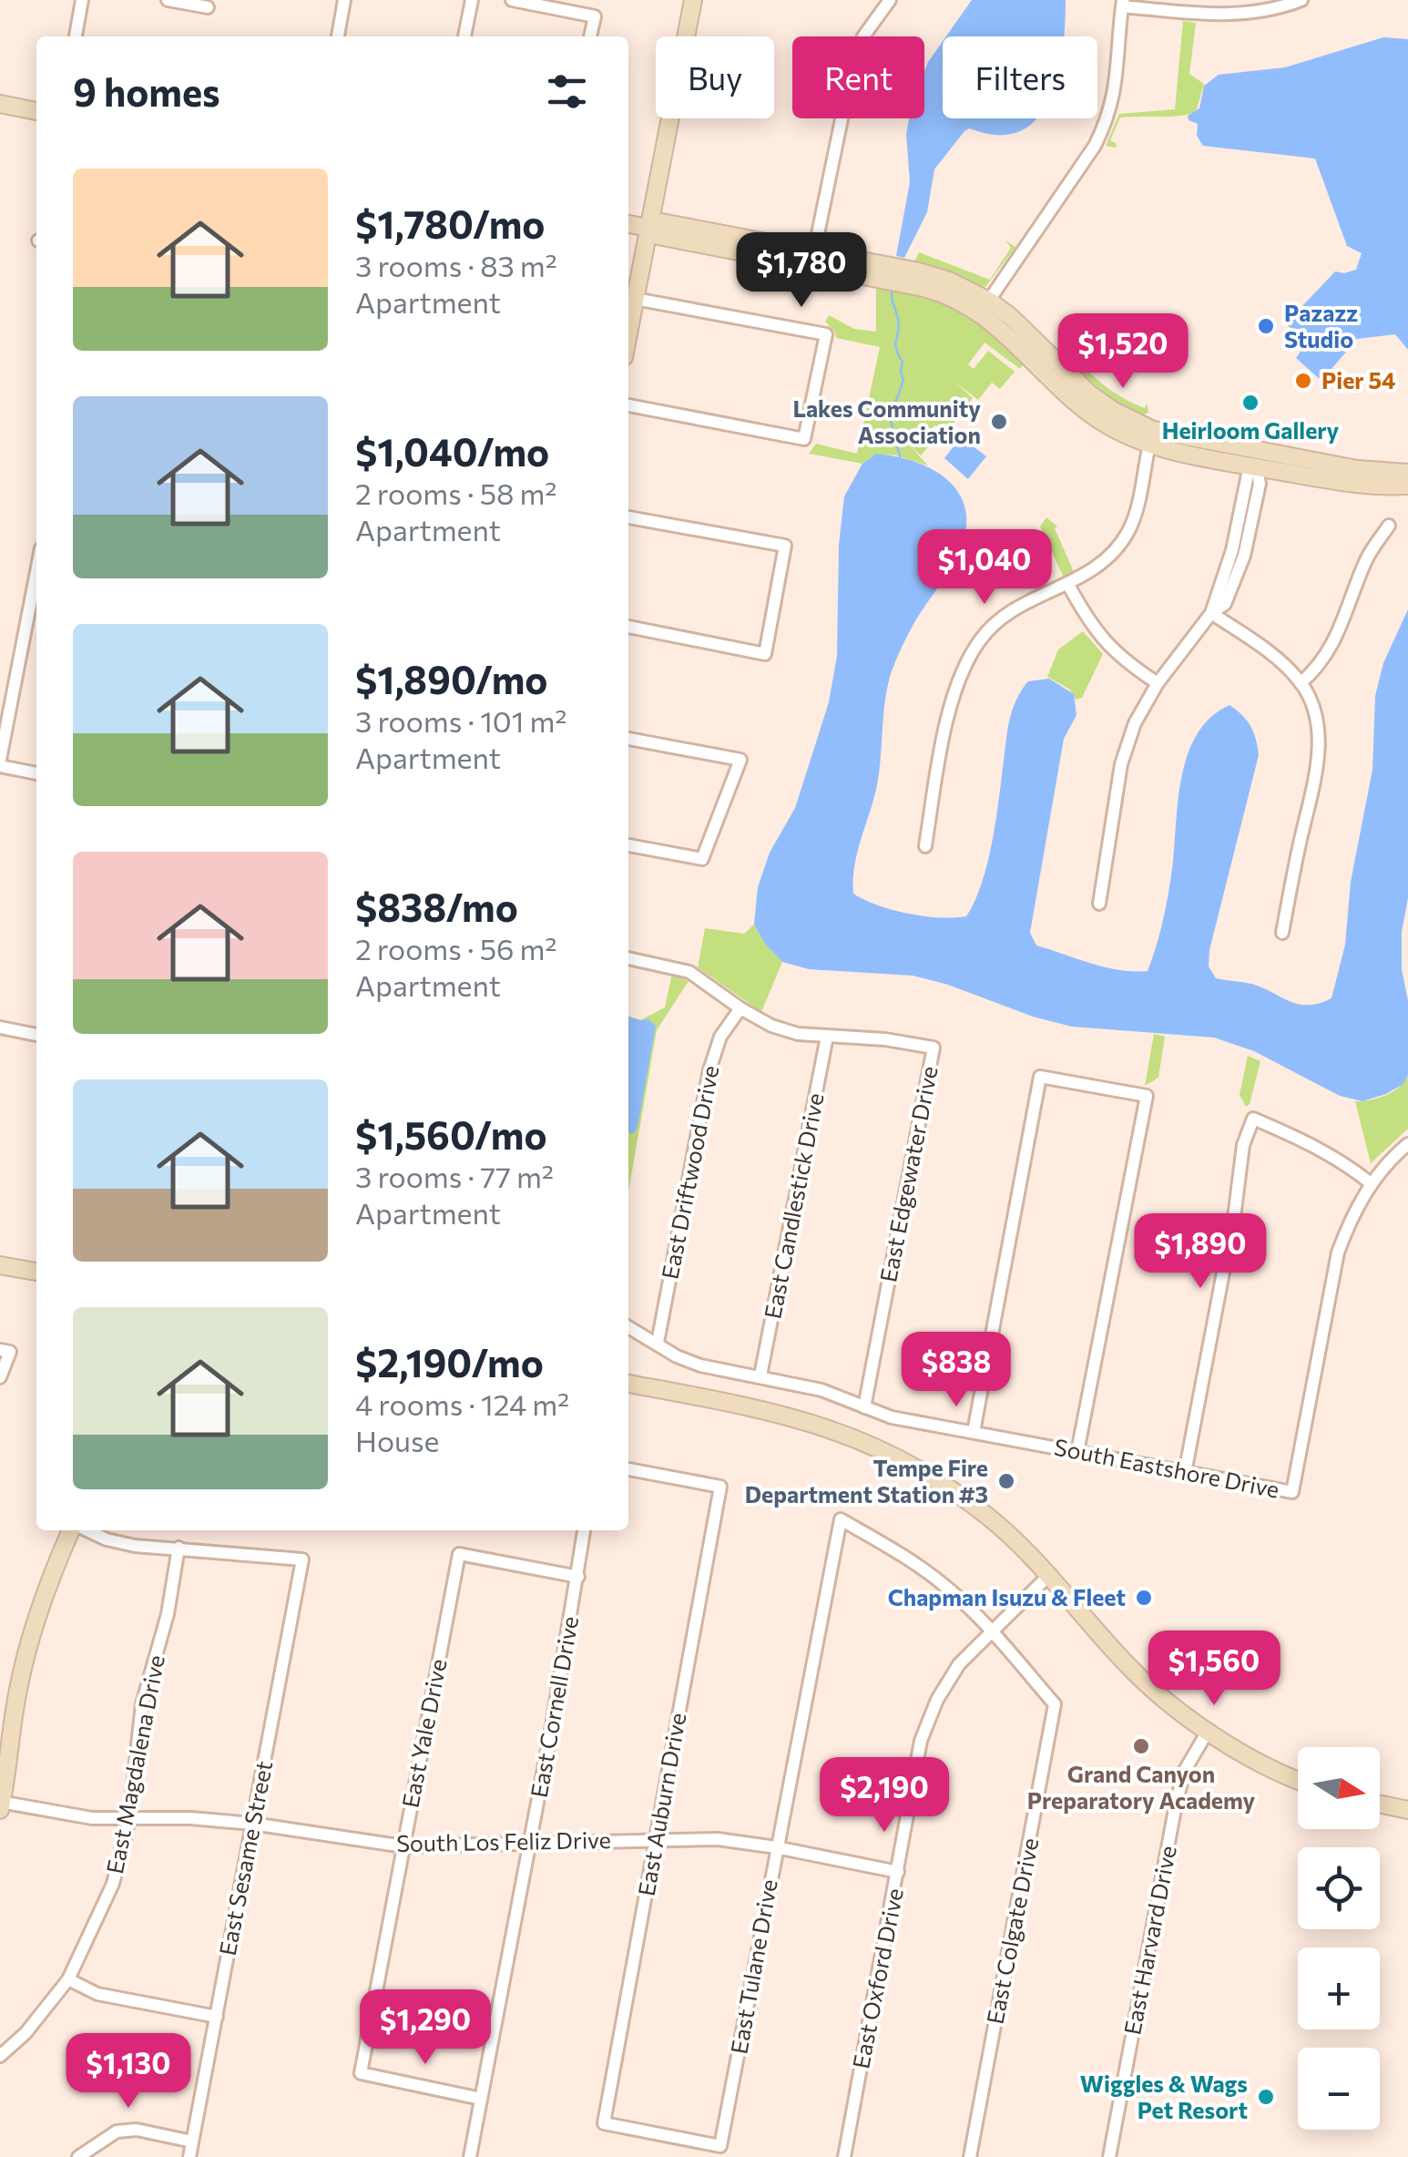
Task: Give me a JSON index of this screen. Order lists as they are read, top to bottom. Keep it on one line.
{"streets":{"street":["East Driftwood Drive","East Edgewater Drive","East Candlestick Drive","South Eastshore Drive","East Cornell Drive","East Yale Drive","East Magdalena Drive","East Auburn Drive","South Los Feliz Drive","East Sesame Street","East Colgate Drive","East Harvard Drive","East Tulane Drive","East Oxford Drive"]},"crossings":[["East Driftwood Drive","South Eastshore Drive"],["East Edgewater Drive","East Candlestick Drive"],["East Edgewater Drive","South Eastshore Drive"],["East Candlestick Drive","South Eastshore Drive"],["East Cornell Drive","East Yale Drive"],["East Cornell Drive","South Los Feliz Drive"],["East Yale Drive","South Los Feliz Drive"],["East Magdalena Drive","South Los Feliz Drive"],["East Magdalena Drive","East Sesame Street"],["East Auburn Drive","South Los Feliz Drive"],["East Auburn Drive","East Tulane Drive"],["South Los Feliz Drive","East Sesame Street"],["South Los Feliz Drive","East Tulane Drive"],["South Los Feliz Drive","East Oxford Drive"],["East Colgate Drive","East Tulane Drive"],["East Colgate Drive","East Oxford Drive"],["East Tulane Drive","East Oxford Drive"]],"places":["Pazazz Studio","Pier 54","Heirloom Gallery","Lakes Community Association","Tempe Fire Department Station #3","Chapman Isuzu & Fleet","Grand Canyon Preparatory Academy","Wiggles & Wags Pet Resort"],"north":"right","page":{"chip":["Buy","Rent","Filters"],"heading":"9 homes","list":[{"name":"$1,780/mo","note":"3 rooms · 83 m² · Apartment"},{"name":"$1,040/mo","note":"2 rooms · 58 m² · Apartment"},{"name":"$1,890/mo","note":"3 rooms · 101 m² · Apartment"},{"name":"$838/mo","note":"2 rooms · 56 m² · Apartment"},{"name":"$1,560/mo","note":"3 rooms · 77 m² · Apartment"},{"name":"$2,190/mo","note":"4 rooms · 124 m² · House"}],"price":["$1,780","$1,520","$1,040","$1,890","$838","$1,560","$2,190","$1,290","$1,130"],"map_buttons":["+","−"]}}
